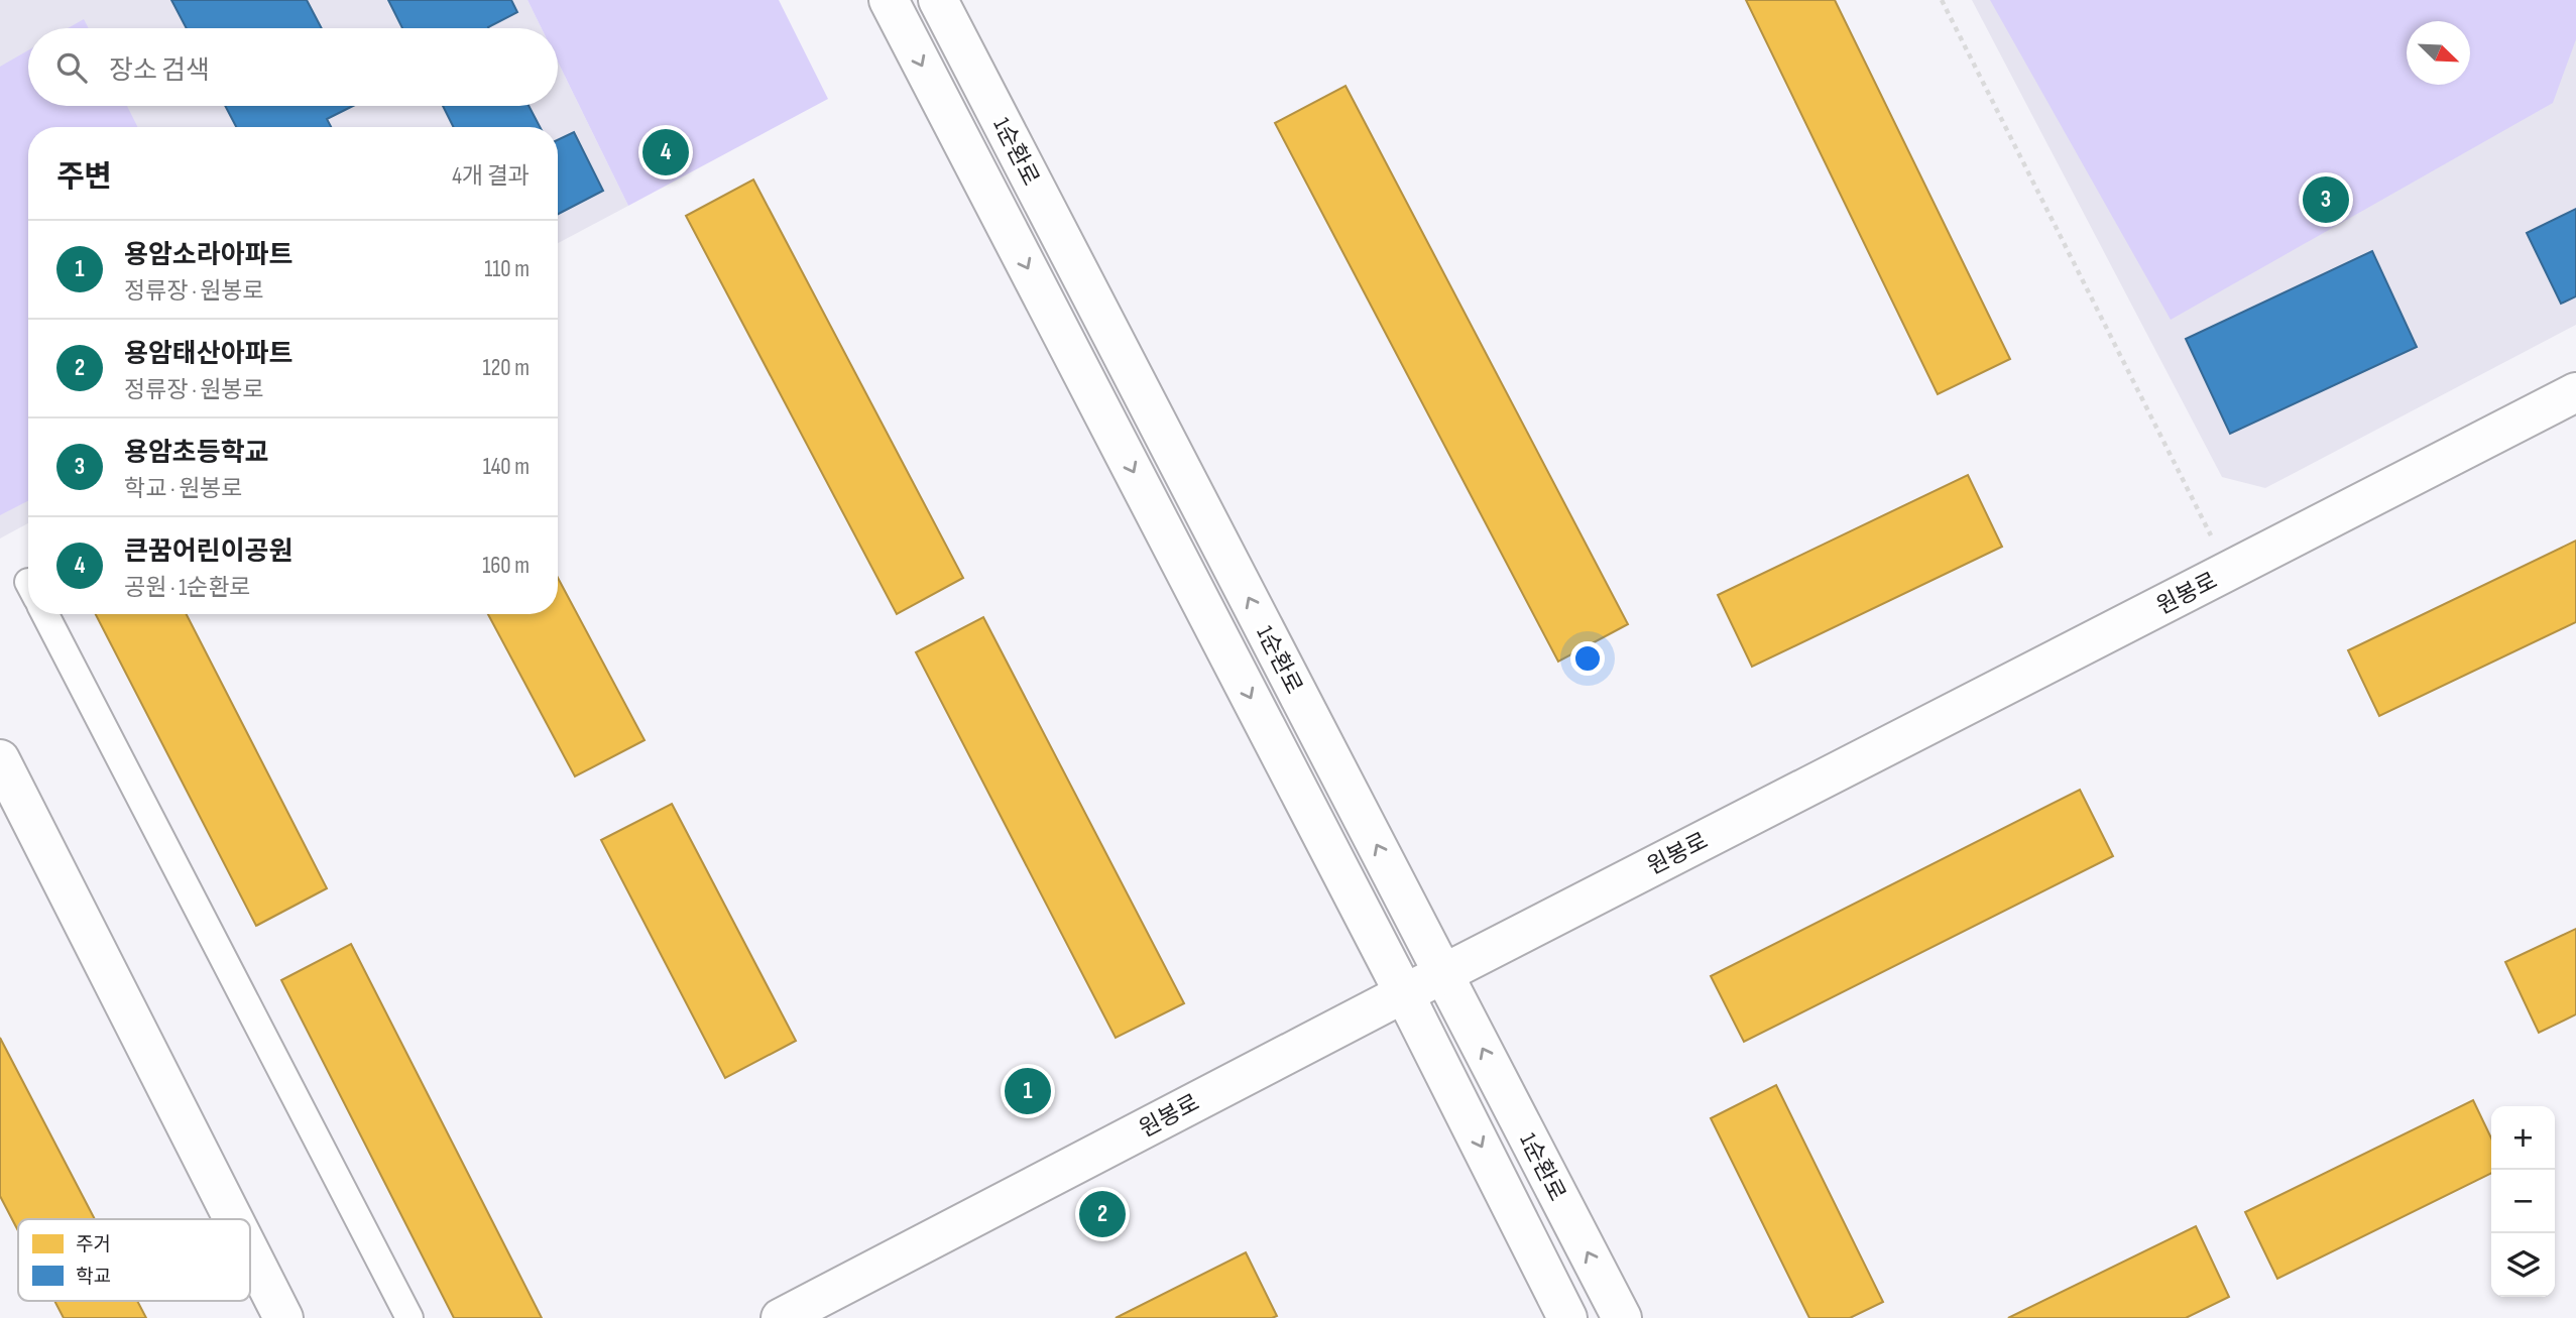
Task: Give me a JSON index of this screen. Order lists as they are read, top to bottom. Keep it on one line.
{"streets":{"street":["1순환로","원봉로"]},"crossings":[["1순환로","원봉로"]],"legend":["주거","학교"],"north":"bottom right","page":{"search":"장소 검색","pins":["4","3","1","2"],"heading":["주변","4개 결과"],"list":[{"mark":"1","name":"용암소라아파트","note":"정류장 · 원봉로","value":"110 m"},{"mark":"2","name":"용암태산아파트","note":"정류장 · 원봉로","value":"120 m"},{"mark":"3","name":"용암초등학교","note":"학교 · 원봉로","value":"140 m"},{"mark":"4","name":"큰꿈어린이공원","note":"공원 · 1순환로","value":"160 m"}],"map_buttons":["+","−"]}}
